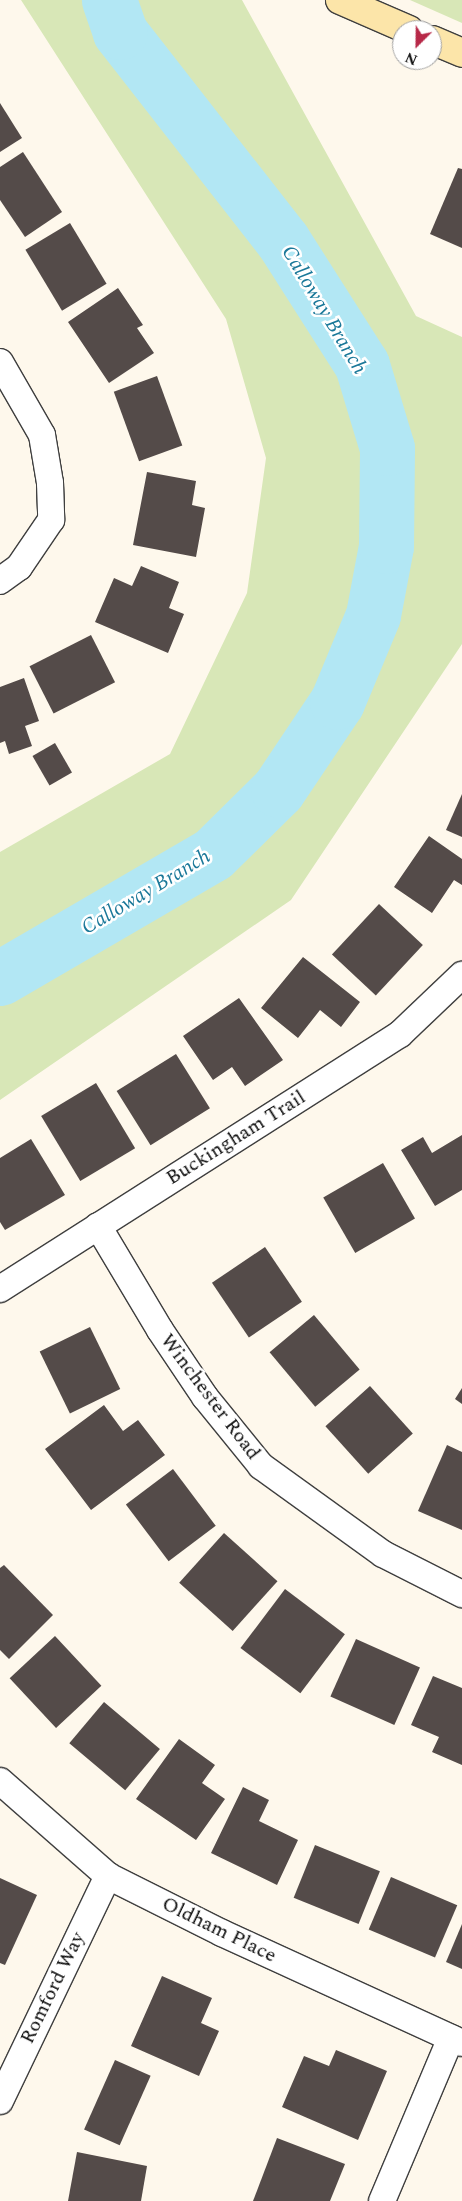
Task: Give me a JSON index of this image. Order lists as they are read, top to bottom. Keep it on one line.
{"streets":{"street":["Buckingham Trail","Winchester Road","Oldham Place","Romford Way"]},"crossings":[["Buckingham Trail","Winchester Road"],["Oldham Place","Romford Way"]],"water":["Calloway Branch"],"north":"bottom left"}
